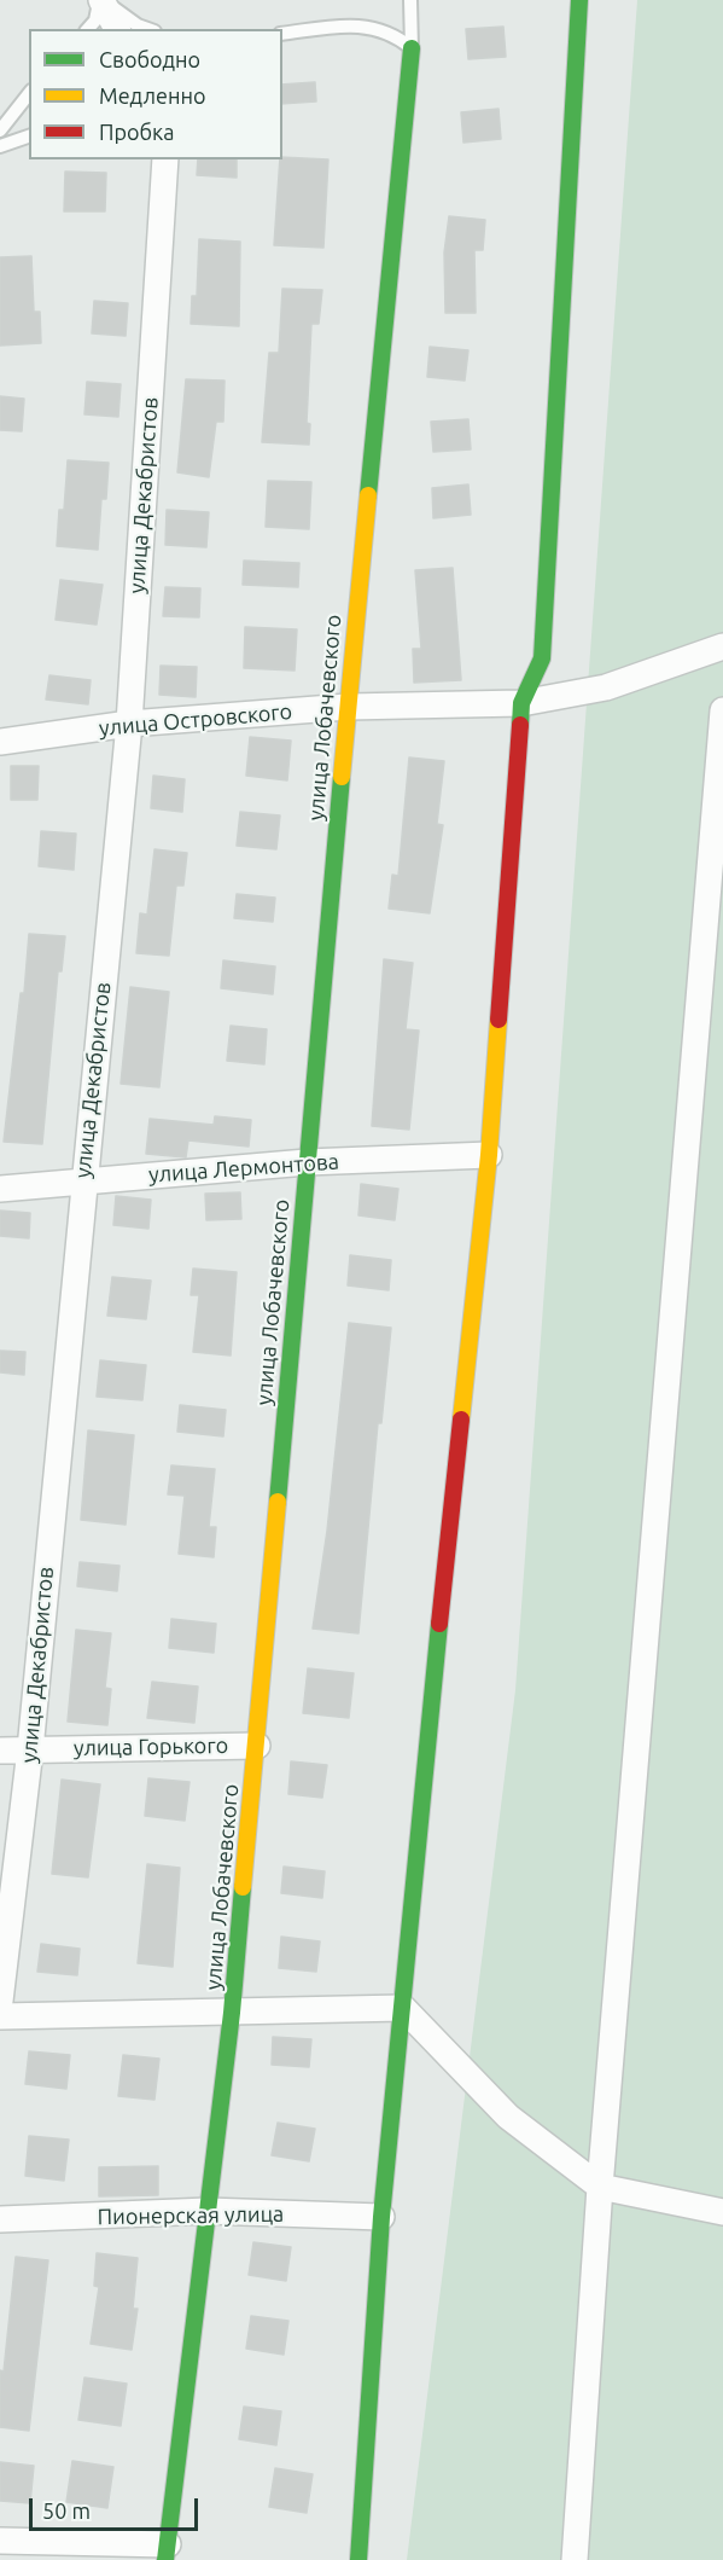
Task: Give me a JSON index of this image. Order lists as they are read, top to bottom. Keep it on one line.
{"streets":{"street":["улица Декабристов","улица Лобачевского","улица Островского","улица Лермонтова","улица Горького","Пионерская улица"]},"crossings":[["улица Декабристов","улица Островского"],["улица Декабристов","улица Лермонтова"],["улица Декабристов","улица Горького"],["улица Лобачевского","улица Островского"],["улица Лобачевского","улица Лермонтова"],["улица Лобачевского","улица Горького"],["улица Лобачевского","Пионерская улица"]],"legend":["Свободно","Медленно","Пробка"],"scale_bar":"50 m"}
